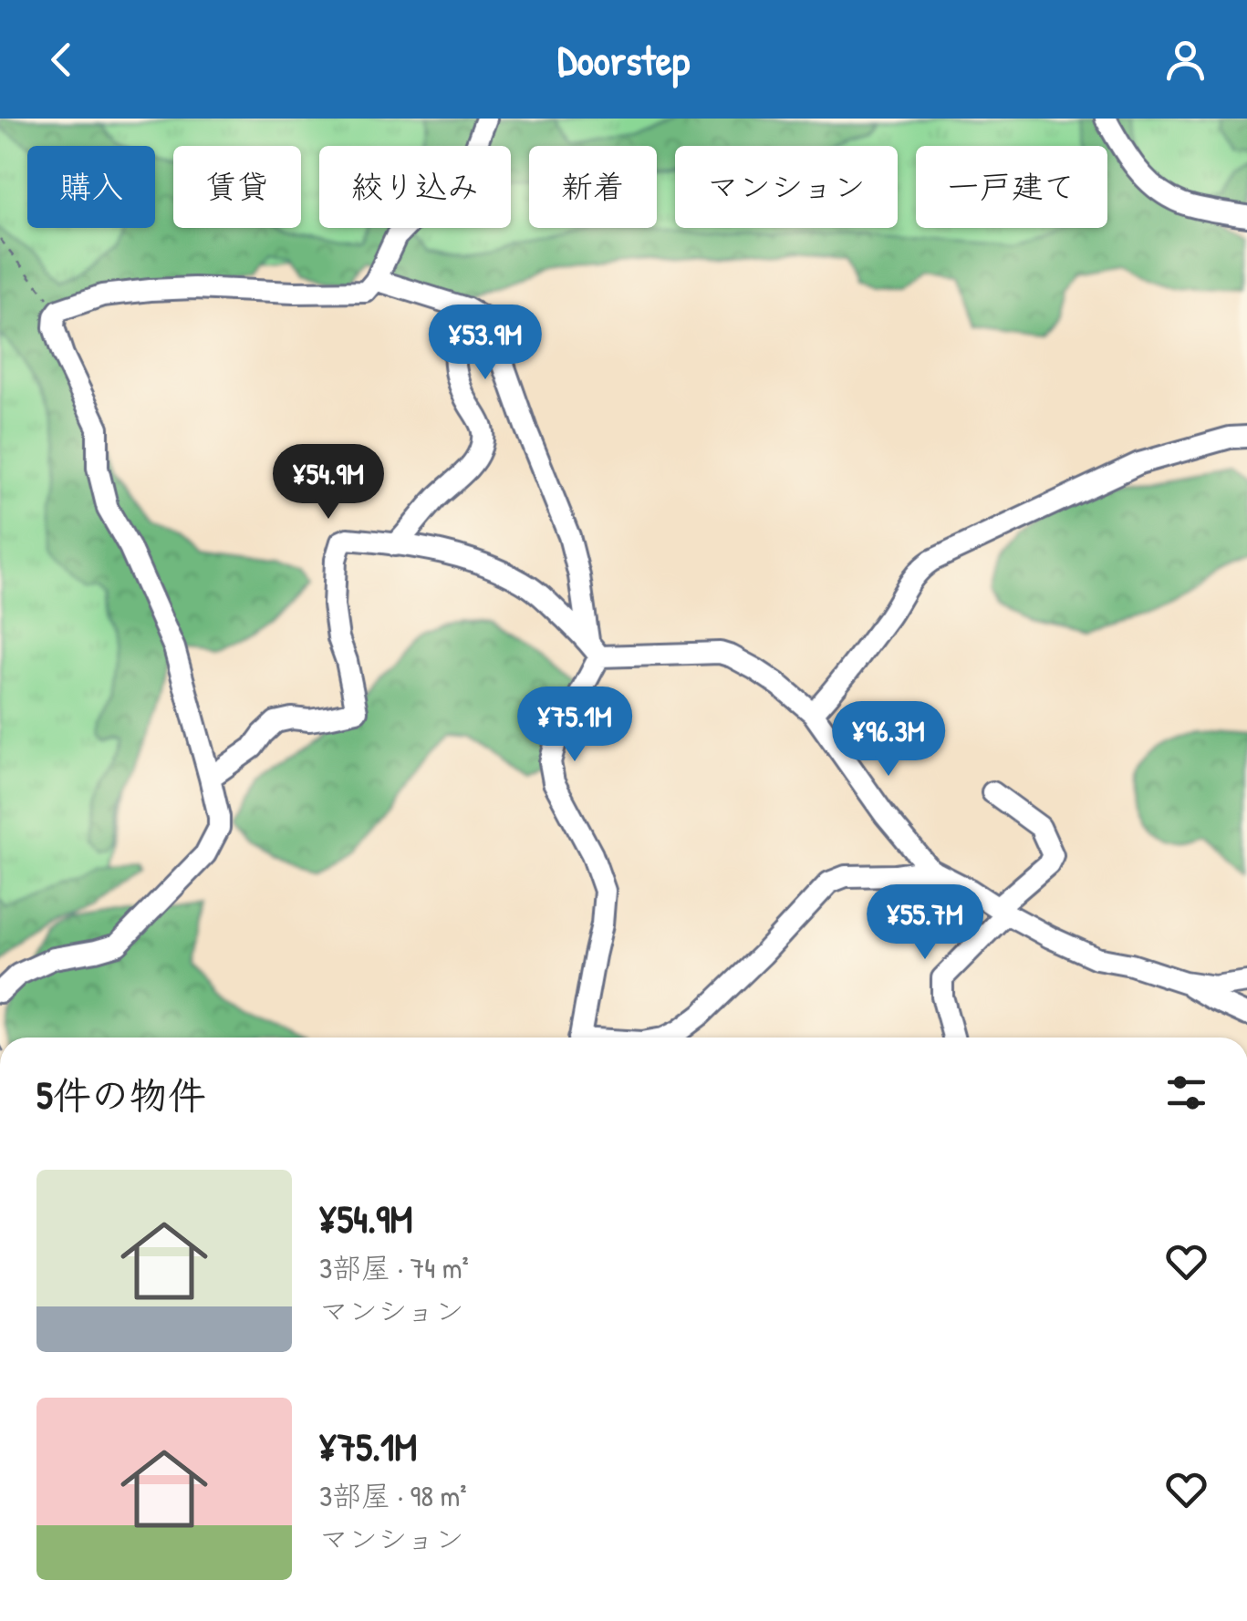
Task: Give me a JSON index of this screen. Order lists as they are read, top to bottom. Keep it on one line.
{"page":{"header":"Doorstep","chip":["購入","賃貸","絞り込み","新着","マンション","一戸建て"],"price":["¥53.9M","¥54.9M","¥75.1M","¥96.3M","¥55.7M"],"heading":"5件の物件","list":[{"name":"¥54.9M","note":"3部屋 · 74 m² · マンション"},{"name":"¥75.1M","note":"3部屋 · 98 m² · マンション"}]}}
